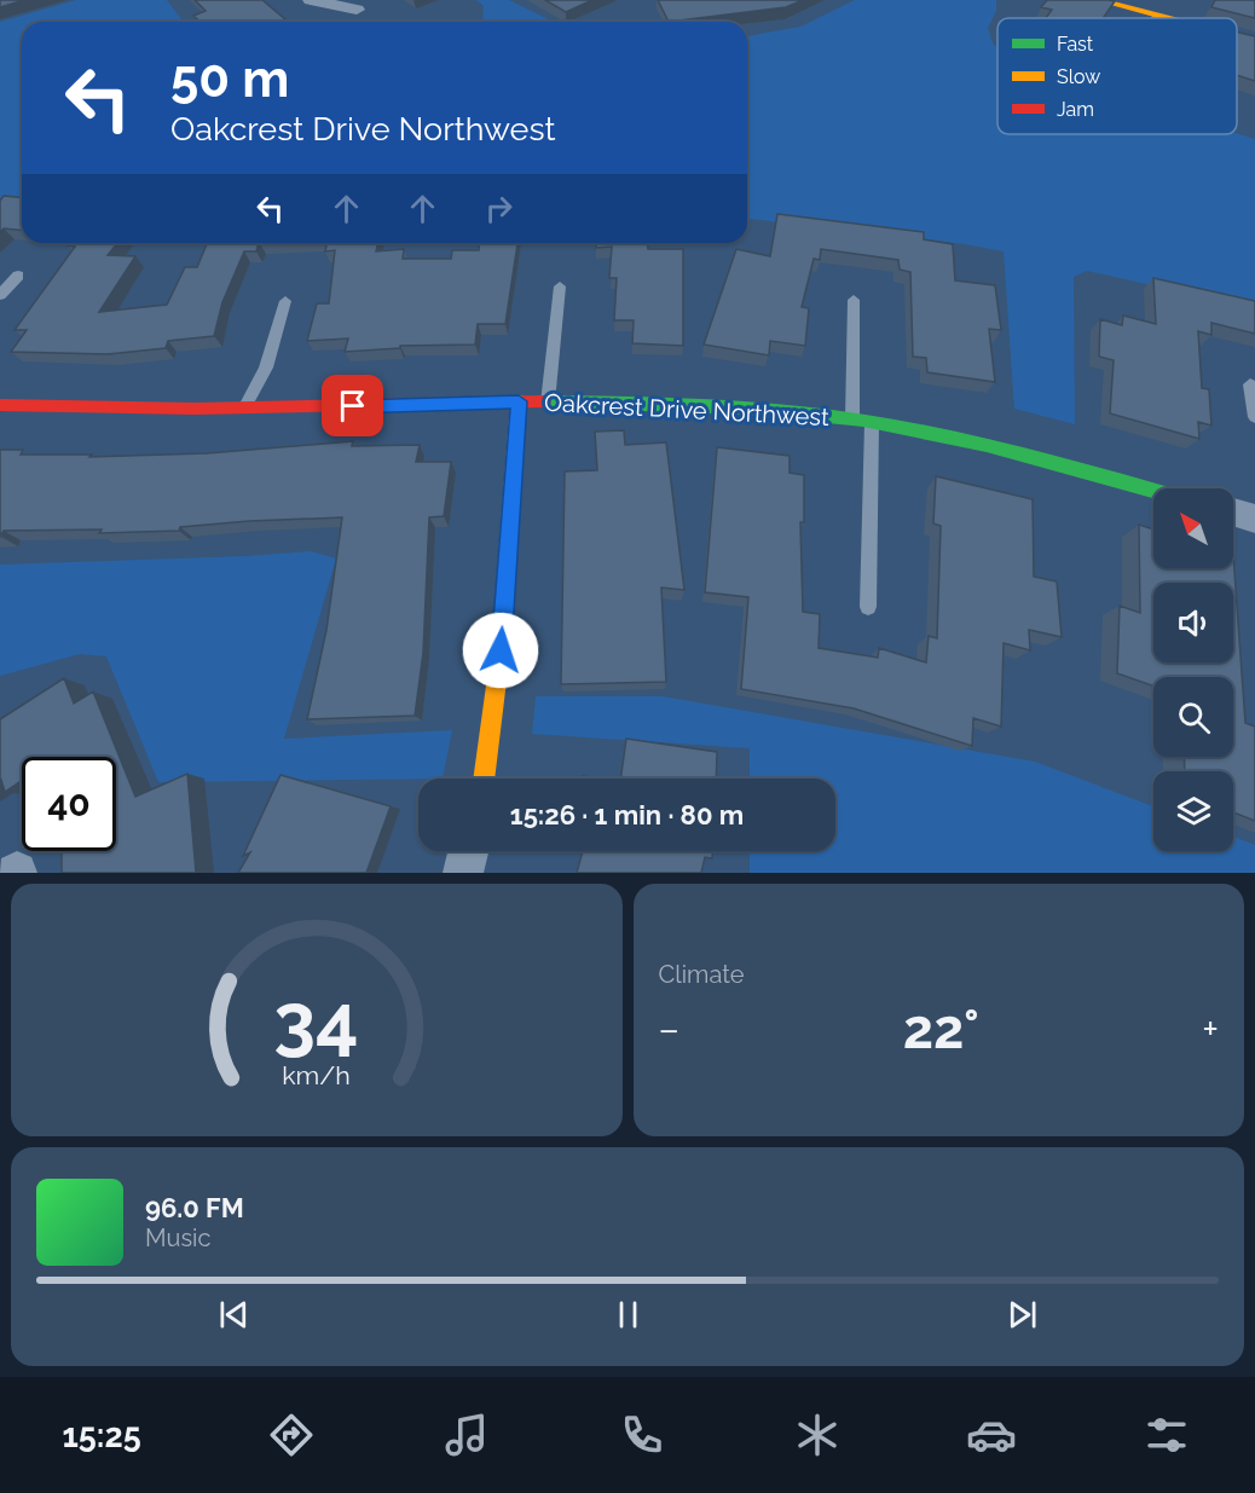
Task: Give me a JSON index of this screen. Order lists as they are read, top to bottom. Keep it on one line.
{"streets":{"street":["Oakcrest Drive Northwest"]},"legend":["Fast","Slow","Jam"],"north":"top left","page":{"turn":["50 m","Oakcrest Drive Northwest"],"limit":"40","trip":"15:26 · 1 min · 80 m","tile":"Climate","heat":["−","22°","+"],"song":["96.0 FM","Music"],"tabs":"15:25","gauge":["34","km/h"]}}
